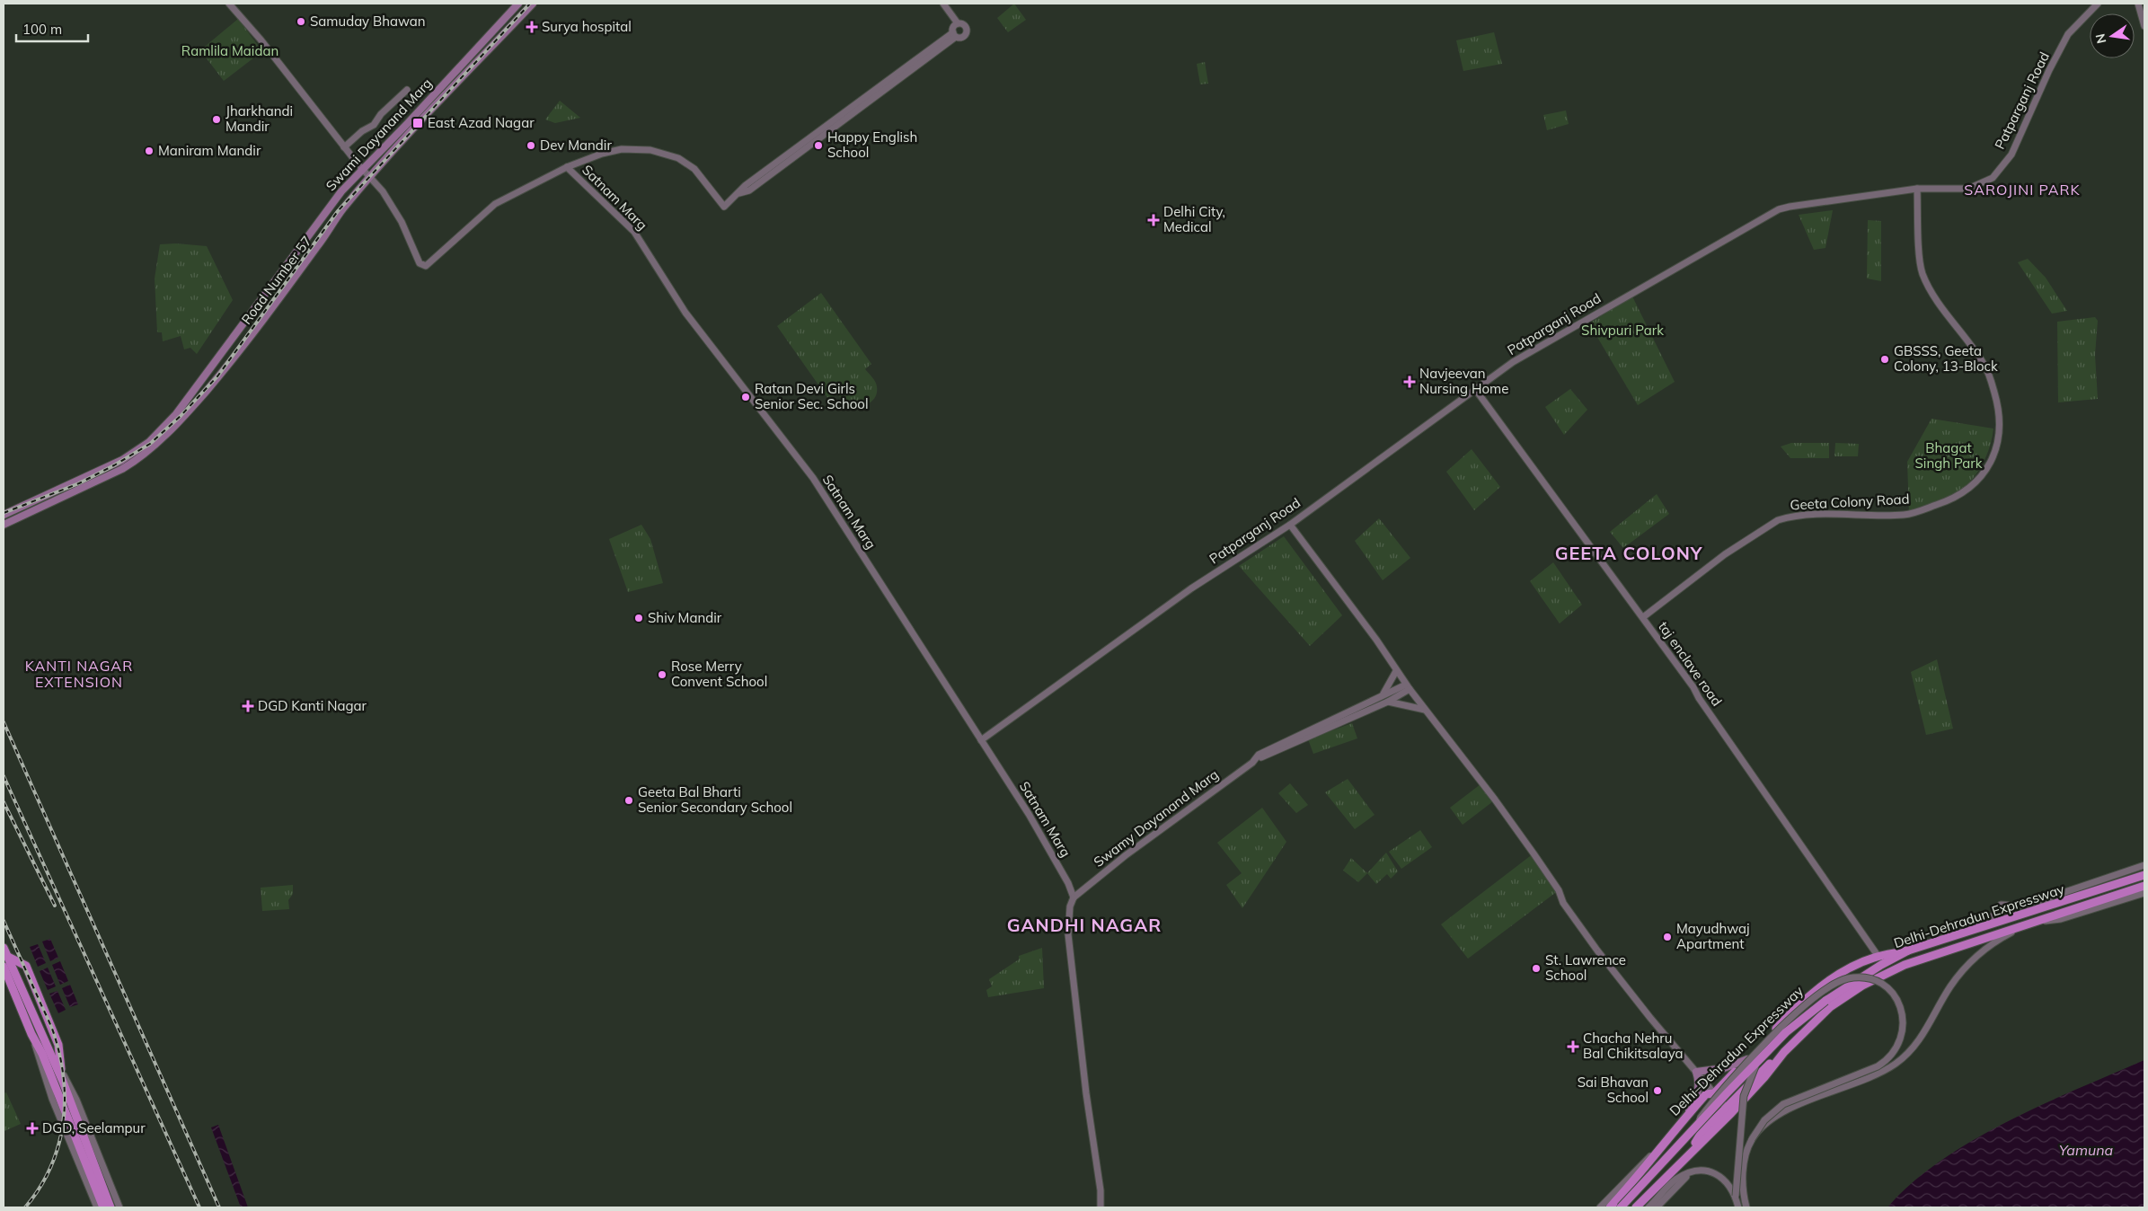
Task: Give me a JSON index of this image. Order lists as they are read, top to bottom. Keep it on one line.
{"streets":{"highway":["Delhi-Dehradun Expressway","Delhi–Dehradun Expressway"],"main road":["Swami Dayanand Marg","Road Number 57"],"street":["Patparganj Road","Satnam Marg","Geeta Colony Road","taj enclave road","Swamy Dayanand Marg"]},"crossings":[["Patparganj Road","Satnam Marg"],["Patparganj Road","Geeta Colony Road"],["Patparganj Road","taj enclave road"],["Satnam Marg","Swamy Dayanand Marg"],["Geeta Colony Road","taj enclave road"],["taj enclave road","Delhi–Dehradun Expressway"],["Delhi-Dehradun Expressway","Delhi–Dehradun Expressway"]],"districts":["SAROJINI PARK","GEETA COLONY","KANTI NAGAR EXTENSION","GANDHI NAGAR"],"water":["Yamuna"],"parks":["Ramlila Maidan","Shivpuri Park","Bhagat Singh Park"],"places":{"other":["Samuday Bhawan","Jharkhandi Mandir","Dev Mandir","Happy English School","Maniram Mandir","GBSSS, Geeta Colony, 13-Block","Ratan Devi Girls Senior Sec. School","Shiv Mandir","Rose Merry Convent School","Geeta Bal Bharti Senior Secondary School","Mayudhwaj Apartment","St. Lawrence School","Sai Bhavan School"],"health":["Surya hospital","Delhi City, Medical","Navjeevan Nursing Home","DGD Kanti Nagar","Chacha Nehru Bal Chikitsalaya","DGD, Seelampur"],"transit":["East Azad Nagar"]},"scale_bar":"100 m","north":"left"}
